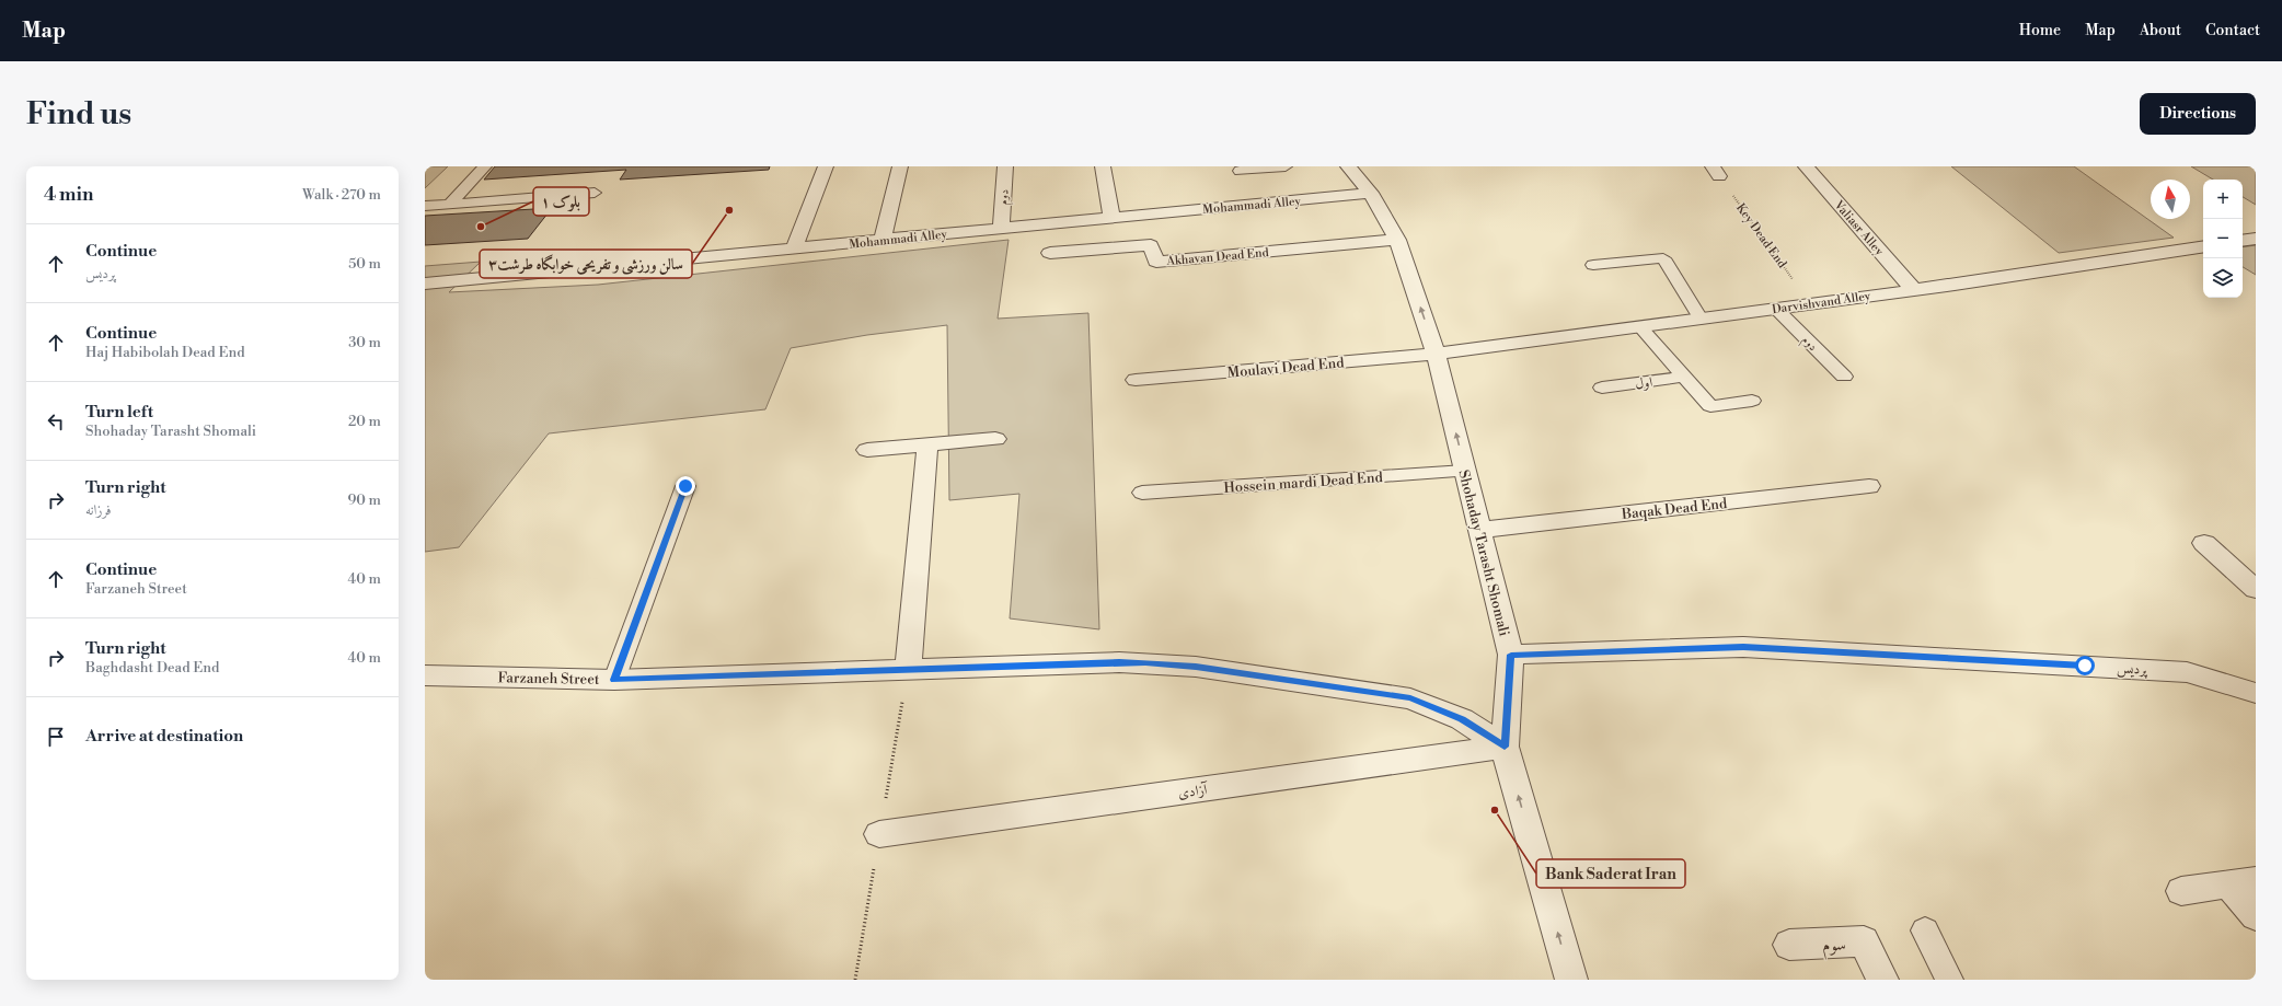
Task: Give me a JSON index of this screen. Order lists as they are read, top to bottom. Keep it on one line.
{"streets":{"street":["دوم","Mohammadi Alley","Valiasr Alley","Akhavan Dead End","Darvishvand Alley","Moulavi Dead End","Baqak Dead End","Shohaday Tarasht Shomali","پردیس","Farzaneh Street","آزادی","سوم"],"lane":["اول","Hossein mardi Dead End"],"path":["Key Dead End"]},"crossings":[["دوم","Mohammadi Alley"],["دوم","Darvishvand Alley"],["Mohammadi Alley","Shohaday Tarasht Shomali"],["Valiasr Alley","Darvishvand Alley"],["Key Dead End","Darvishvand Alley"],["Akhavan Dead End","Shohaday Tarasht Shomali"],["Darvishvand Alley","Moulavi Dead End"],["Darvishvand Alley","Shohaday Tarasht Shomali"],["Moulavi Dead End","Shohaday Tarasht Shomali"],["Hossein mardi Dead End","Shohaday Tarasht Shomali"],["Baqak Dead End","Shohaday Tarasht Shomali"],["Shohaday Tarasht Shomali","پردیس"],["Shohaday Tarasht Shomali","Farzaneh Street"],["Shohaday Tarasht Shomali","آزادی"],["Farzaneh Street","آزادی"]],"one_way":["Shohaday Tarasht Shomali"],"places":["سالن ورزشی و تفریحی خوابگاه طرشت۳","بلوک ۱","Bank Saderat Iran"],"north":"top","page":{"header":"Map","nav":["Home","Map","About","Contact"],"buttons":"Directions","title":"Find us","heading":["4 min","Walk · 270 m"],"map_buttons":["+","−"],"list":[["Continue","پردیس","50 m"],["Continue","Haj Habibolah Dead End","30 m"],["Turn left","Shohaday Tarasht Shomali","20 m"],["Turn right","فرزانه","90 m"],["Continue","Farzaneh Street","40 m"],["Turn right","Baghdasht Dead End","40 m"],"Arrive at destination"]}}
